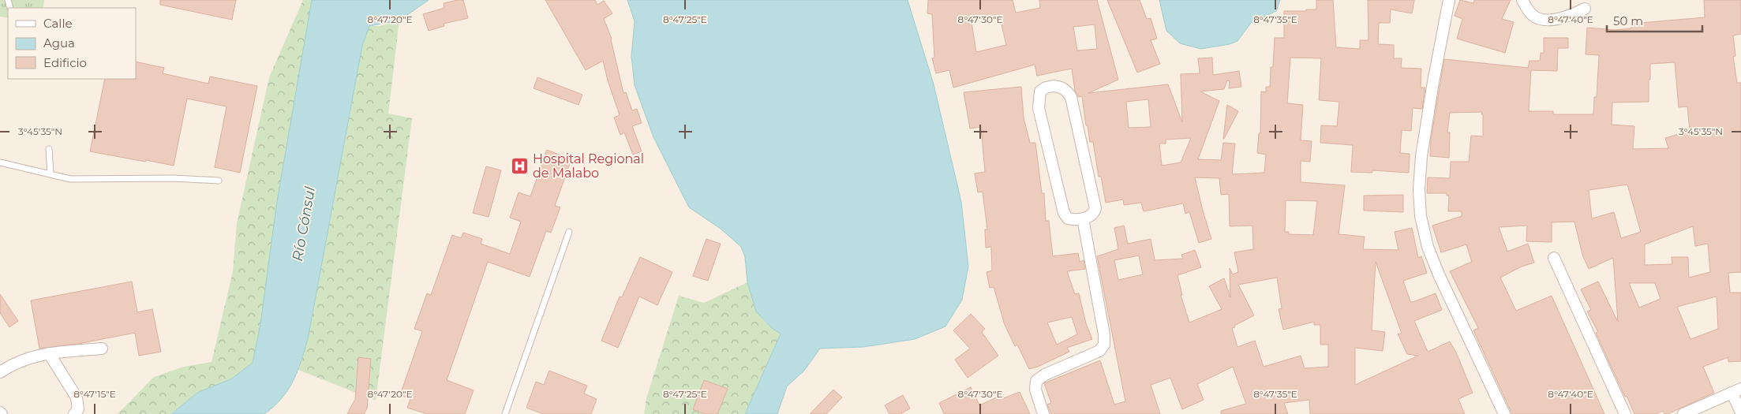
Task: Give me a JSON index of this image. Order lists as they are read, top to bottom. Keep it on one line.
{"water":["Río Cónsul"],"places":{"hospital":["Hospital Regional de Malabo"]},"legend":["Calle","Agua","Edificio"],"scale_bar":"50 m","coordinates":["8°47'20\"E","8°47'25\"E","8°47'30\"E","8°47'35\"E","8°47'40\"E","3°45'35\"N","8°47'15\"E"]}
